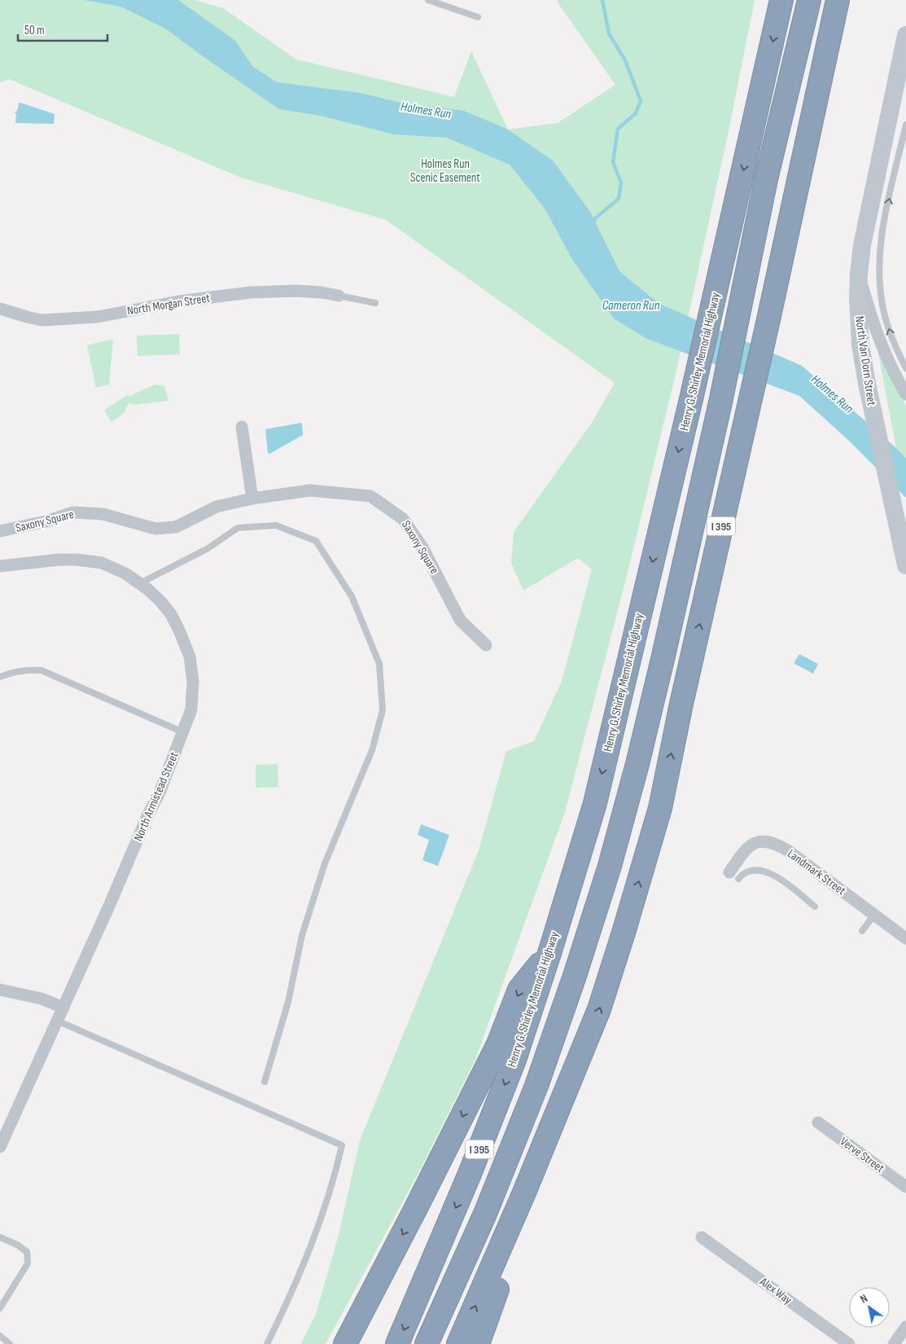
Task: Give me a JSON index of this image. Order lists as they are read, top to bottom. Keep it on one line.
{"streets":{"highway":["Henry G. Shirley Memorial Highway","I 395"],"main road":["North Van Dorn Street"],"street":["North Morgan Street","Saxony Square","North Armistead Street","Landmark Street","Verve Street","Alex Way"]},"water":["Holmes Run","Cameron Run"],"parks":["Holmes Run Scenic Easement"],"scale_bar":"50 m","north":"top left"}
